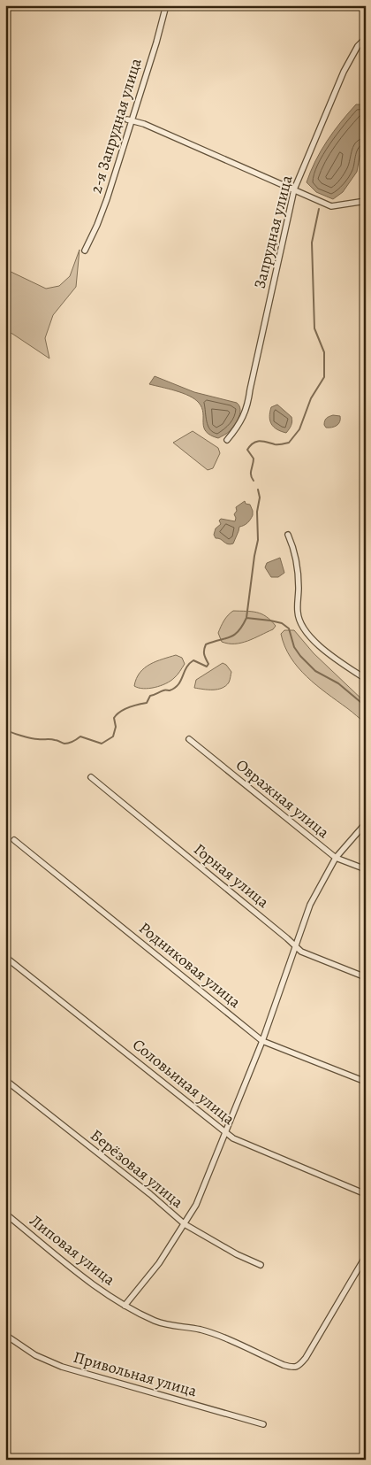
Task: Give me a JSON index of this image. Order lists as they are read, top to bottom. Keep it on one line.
{"streets":{"street":["2-я Запрудная улица","Запрудная улица","Овражная улица","Горная улица","Родниковая улица","Соловьиная улица","Берёзовая улица","Липовая улица","Привольная улица"]}}
